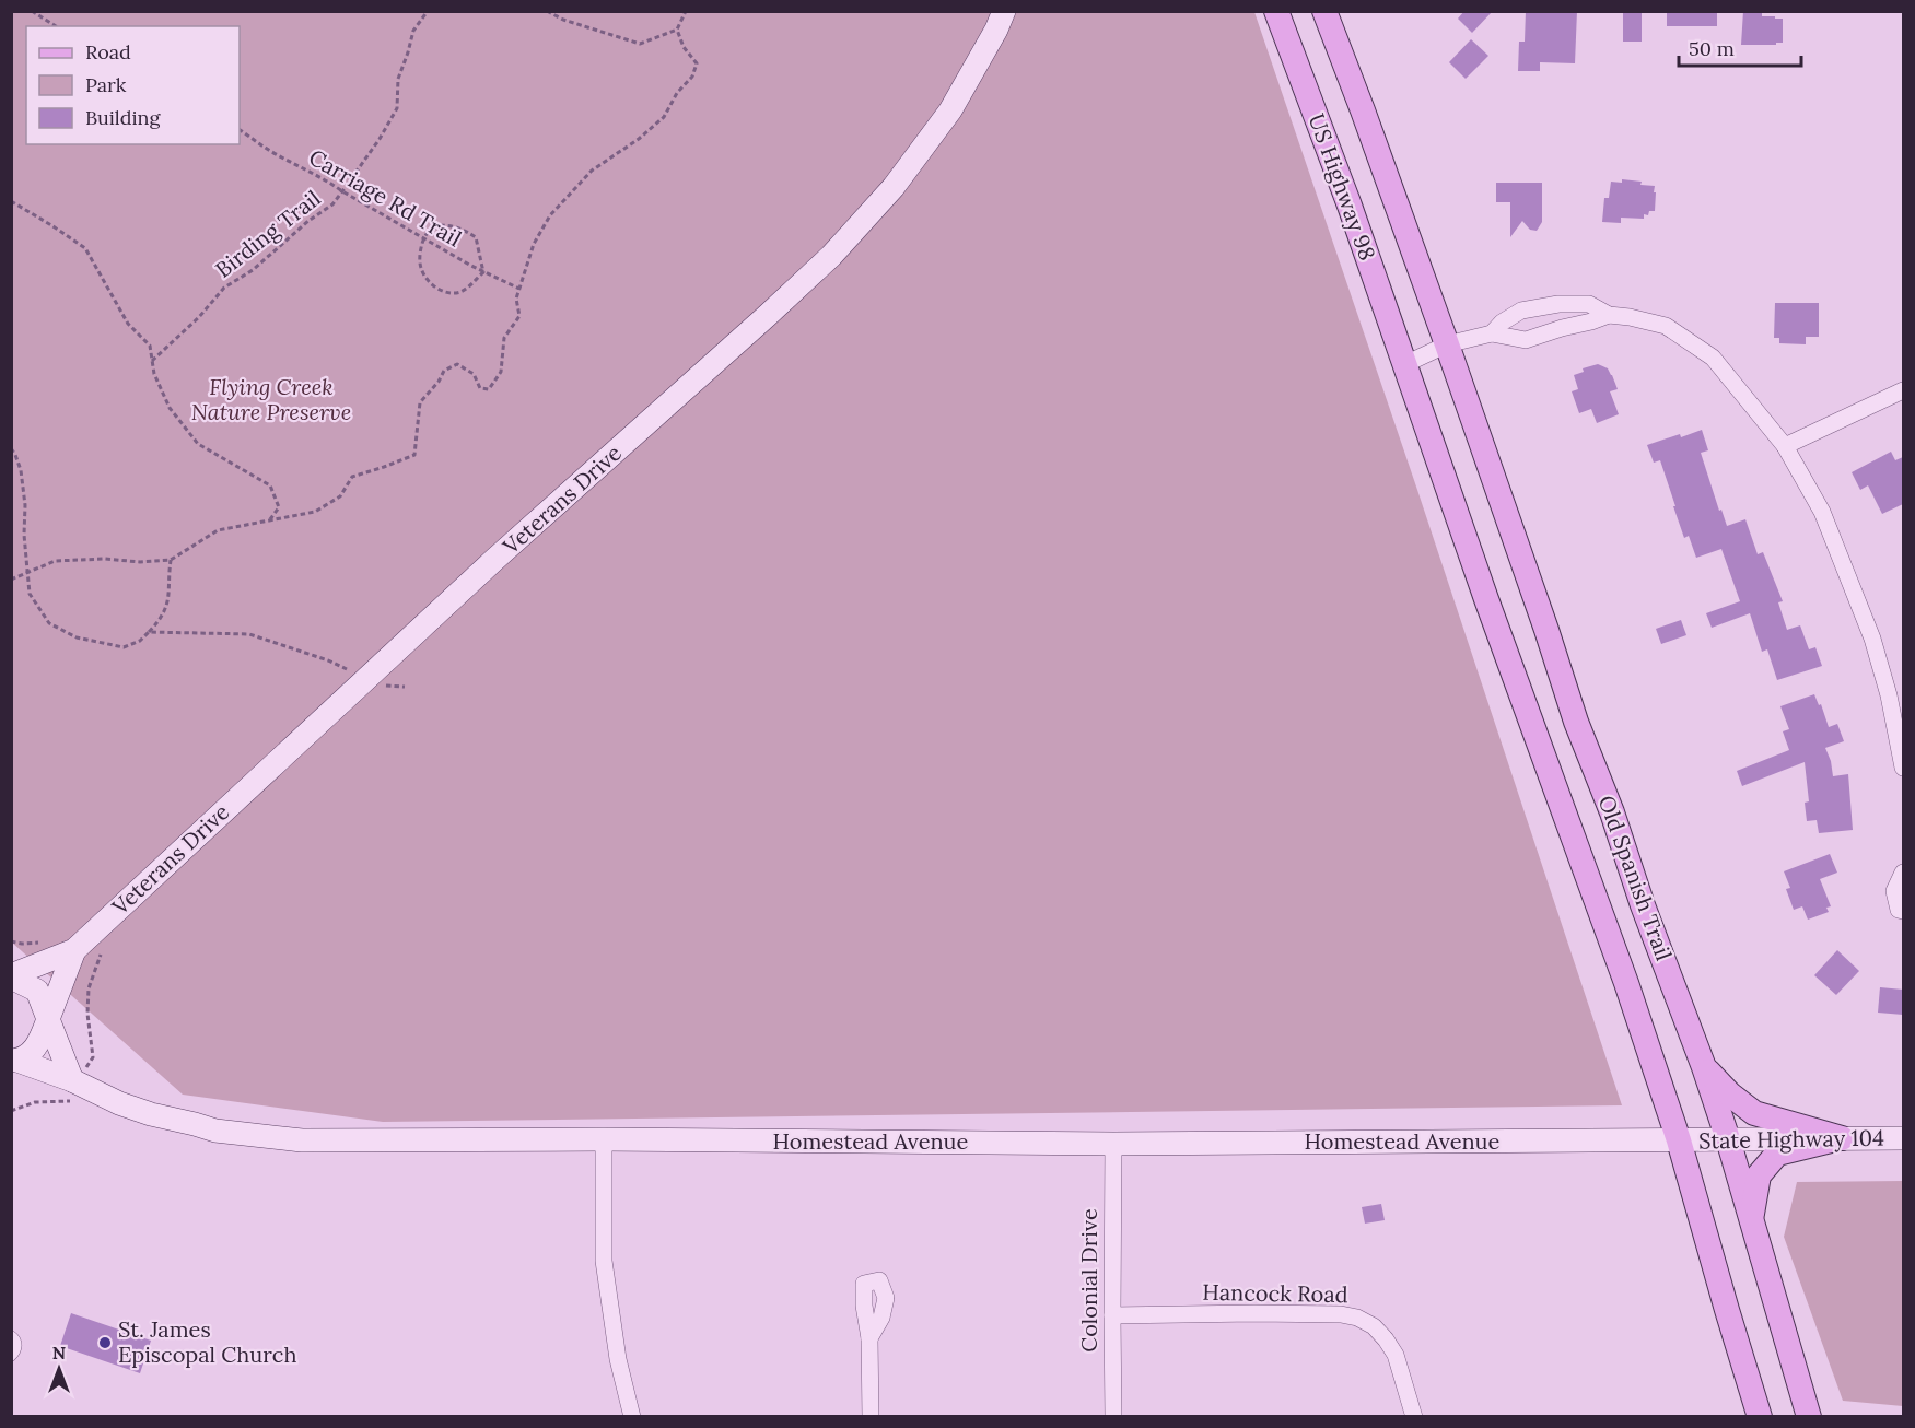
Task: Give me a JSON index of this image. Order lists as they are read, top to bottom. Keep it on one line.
{"streets":{"main road":["US Highway 98","Old Spanish Trail"],"street":["Veterans Drive","State Highway 104","Homestead Avenue","Colonial Drive","Hancock Road"],"path":["Carriage Rd Trail","Birding Trail"]},"crossings":[["US Highway 98","Old Spanish Trail"],["Carriage Rd Trail","Birding Trail"],["Veterans Drive","Homestead Avenue"],["Old Spanish Trail","State Highway 104"],["Old Spanish Trail","Homestead Avenue"],["State Highway 104","Homestead Avenue"],["Homestead Avenue","Colonial Drive"],["Colonial Drive","Hancock Road"]],"parks":["Flying Creek Nature Preserve"],"places":["St. James Episcopal Church"],"legend":["Road","Park","Building"],"scale_bar":"50 m","north":"top"}
